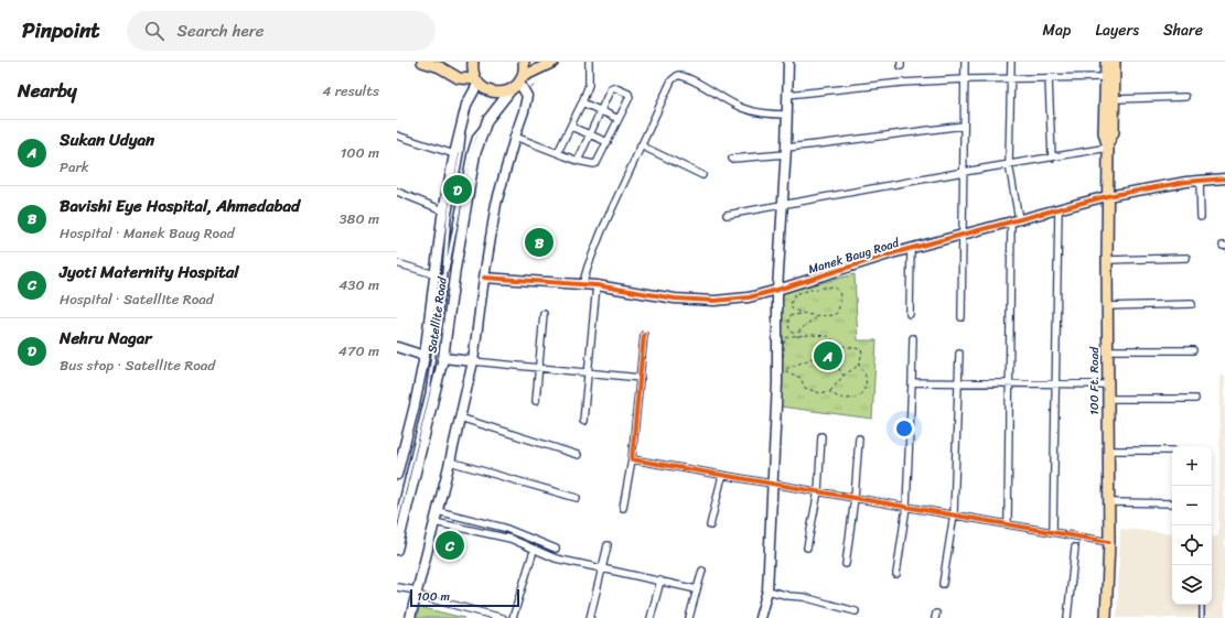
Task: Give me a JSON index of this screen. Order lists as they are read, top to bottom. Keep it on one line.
{"streets":{"main road":["100 Ft. Road"],"street":["Manek Baug Road","Satellite Road"]},"crossings":[["Manek Baug Road","100 Ft. Road"]],"scale_bar":"100 m","page":{"header":"Pinpoint","search":"Search here","nav":["Map","Layers","Share"],"heading":["Nearby","4 results"],"list":[{"mark":"A","name":"Sukan Udyan","note":"Park","value":"100 m"},{"mark":"B","name":"Bavishi Eye Hospital, Ahmedabad","note":"Hospital · Manek Baug Road","value":"380 m"},{"mark":"C","name":"Jyoti Maternity Hospital","note":"Hospital · Satellite Road","value":"430 m"},{"mark":"D","name":"Nehru Nagar","note":"Bus stop · Satellite Road","value":"470 m"}],"pins":["D","B","A","C"],"map_buttons":["+","−"],"scale":"100 m"}}
